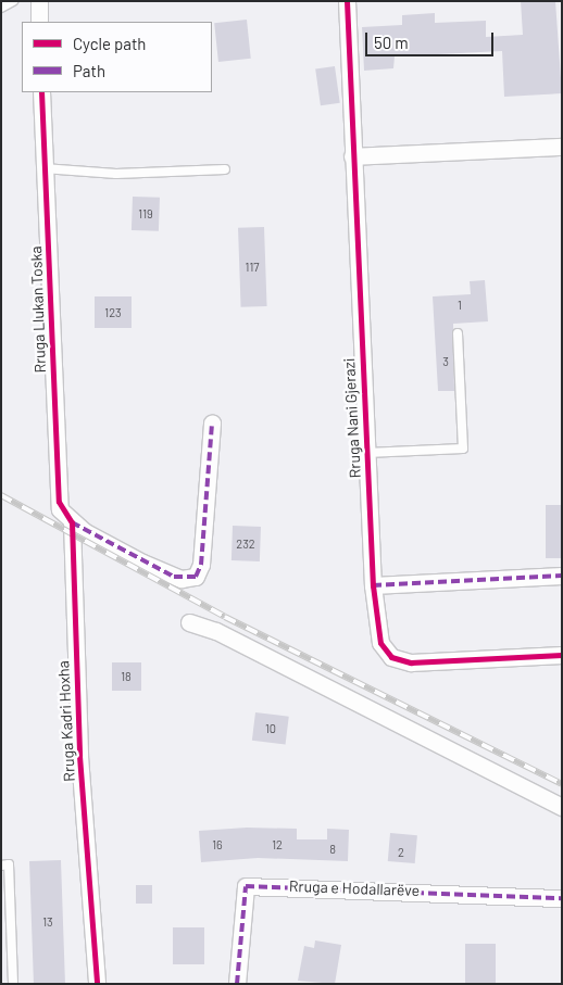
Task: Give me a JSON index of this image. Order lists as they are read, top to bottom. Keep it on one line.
{"streets":{"street":["Rruga Llukan Toska","Rruga Nani Gjerazi","Rruga Kadri Hoxha","Rruga e Hodallarëve"]},"crossings":[["Rruga Llukan Toska","Rruga Kadri Hoxha"]],"house_numbers":["119","117","1","123","3","232","18","10","16","12","8","2","13"],"legend":["Cycle path","Path"],"scale_bar":"50 m"}
